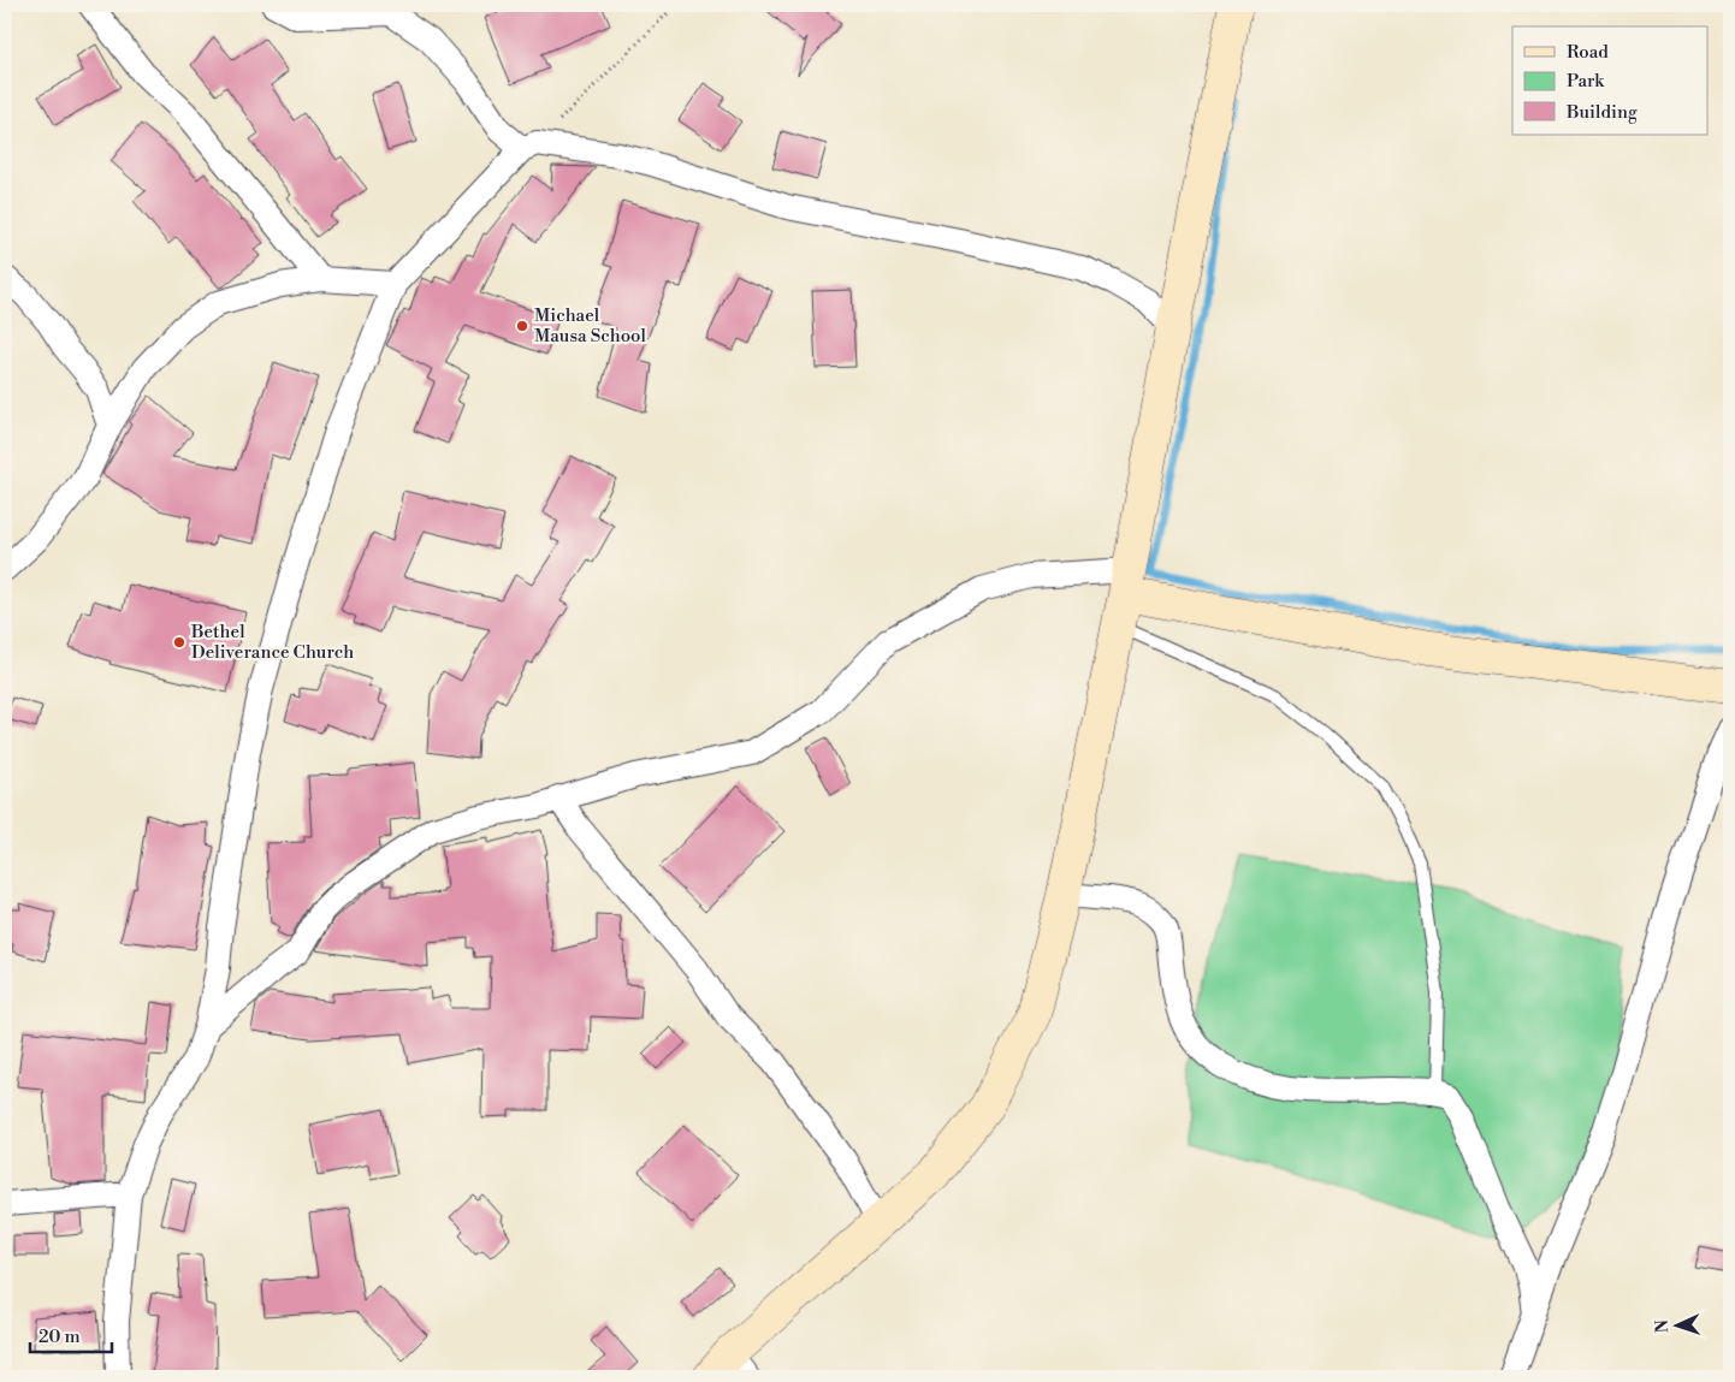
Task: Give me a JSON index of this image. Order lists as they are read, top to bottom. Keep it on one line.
{"places":["Michael Mausa School","Bethel Deliverance Church"],"legend":["Road","Park","Building"],"scale_bar":"20 m","north":"left"}
